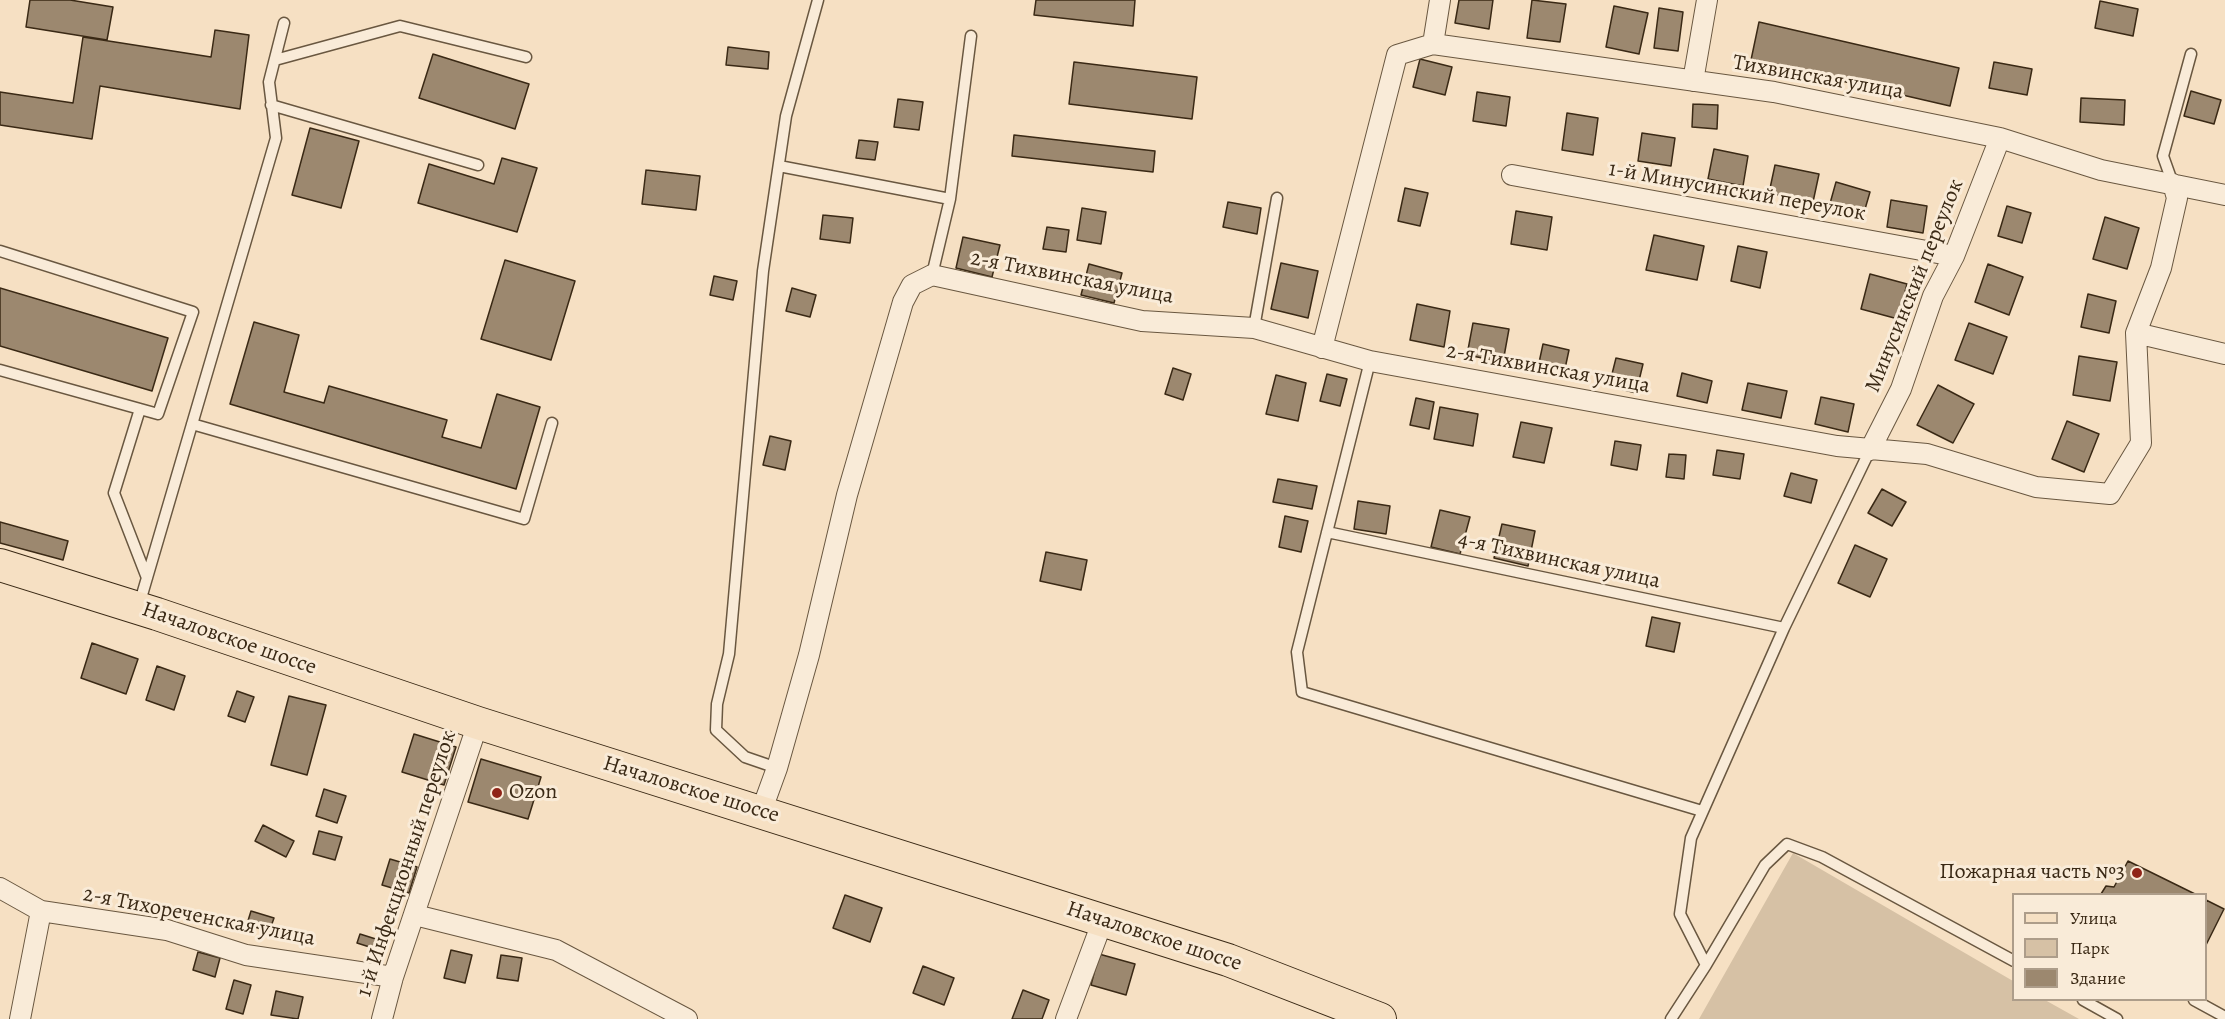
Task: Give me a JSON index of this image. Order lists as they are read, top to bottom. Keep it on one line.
{"streets":{"main road":["Началовское шоссе"],"street":["Тихвинская улица","1-й Минусинский переулок","2-я Тихвинская улица","Минусинский переулок","1-й Инфекционный переулок","2-я Тихореченская улица"],"lane":["4-я Тихвинская улица"]},"crossings":[["Тихвинская улица","2-я Тихвинская улица"],["Тихвинская улица","Минусинский переулок"],["1-й Минусинский переулок","Минусинский переулок"],["2-я Тихвинская улица","Минусинский переулок"],["Началовское шоссе","1-й Инфекционный переулок"],["1-й Инфекционный переулок","2-я Тихореченская улица"]],"places":["Ozon","Пожарная часть №3"],"legend":["Улица","Парк","Здание"]}
